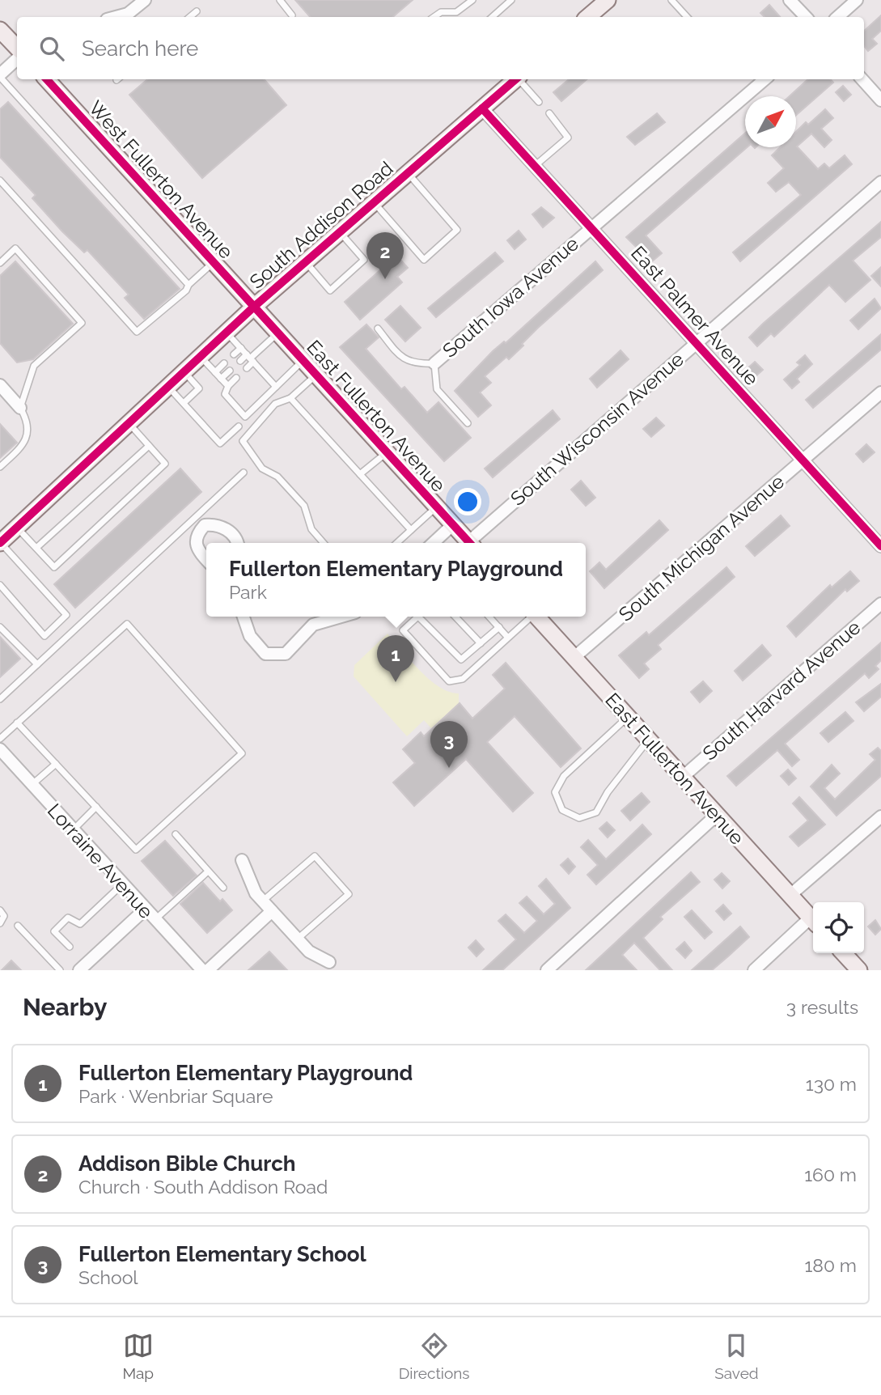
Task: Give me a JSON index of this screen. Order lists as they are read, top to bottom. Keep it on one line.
{"streets":{"street":["West Fullerton Avenue","South Addison Road","South Iowa Avenue","East Palmer Avenue","East Fullerton Avenue","South Wisconsin Avenue","South Michigan Avenue","South Harvard Avenue","Lorraine Avenue"]},"crossings":[["West Fullerton Avenue","South Addison Road"],["West Fullerton Avenue","East Fullerton Avenue"],["South Addison Road","East Palmer Avenue"],["South Addison Road","East Fullerton Avenue"],["South Iowa Avenue","East Palmer Avenue"],["East Palmer Avenue","South Wisconsin Avenue"],["East Palmer Avenue","South Michigan Avenue"],["East Fullerton Avenue","South Michigan Avenue"],["East Fullerton Avenue","South Harvard Avenue"]],"north":"top right","page":{"search":"Search here","pins":["2","1","3"],"popup":["Fullerton Elementary Playground","Park"],"heading":["Nearby","3 results"],"list":[{"mark":"1","name":"Fullerton Elementary Playground","note":"Park · Wenbriar Square","value":"130 m"},{"mark":"2","name":"Addison Bible Church","note":"Church · South Addison Road","value":"160 m"},{"mark":"3","name":"Fullerton Elementary School","note":"School","value":"180 m"}],"nav":["Map","Directions","Saved"]}}
